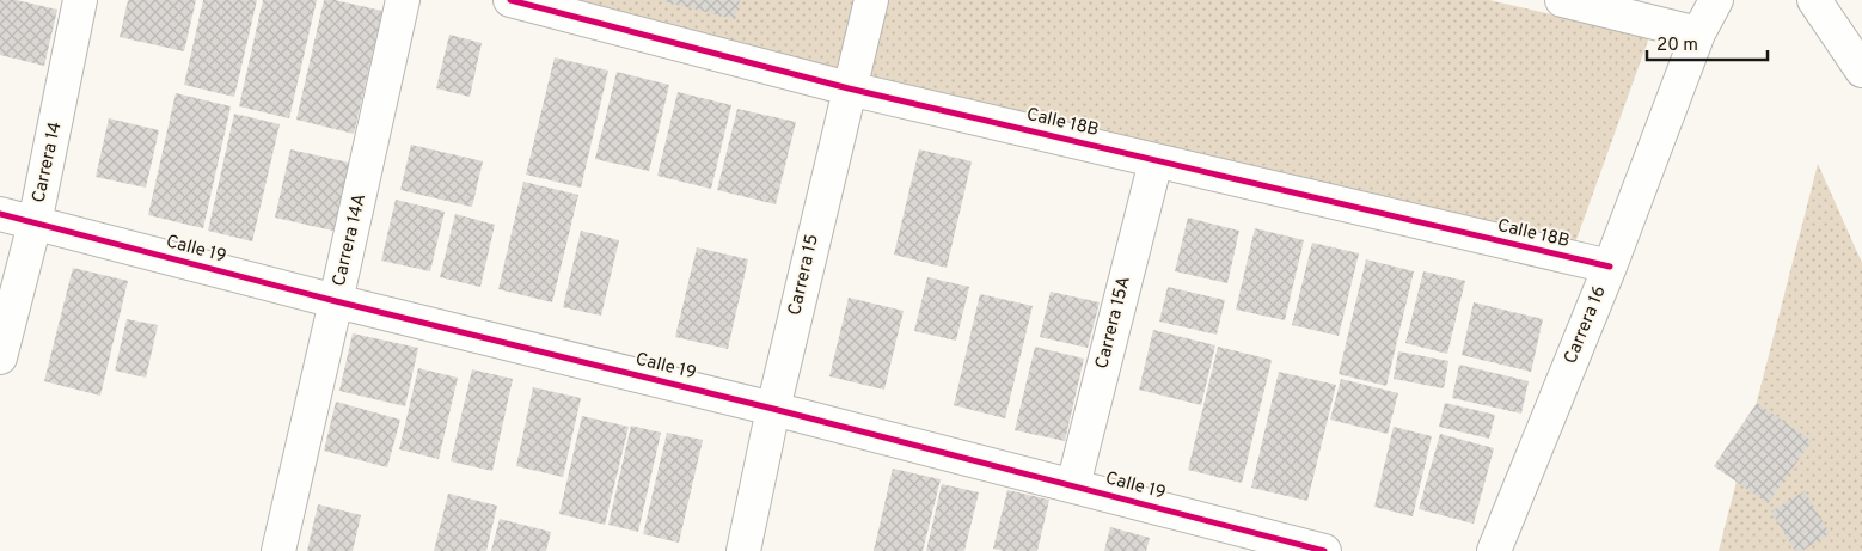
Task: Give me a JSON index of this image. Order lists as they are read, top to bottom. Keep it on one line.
{"streets":{"street":["Calle 18B","Carrera 14","Carrera 14A","Calle 19","Carrera 15","Carrera 15A","Carrera 16"]},"crossings":[["Calle 18B","Carrera 15"],["Calle 18B","Carrera 15A"],["Calle 18B","Carrera 16"],["Carrera 14","Calle 19"],["Carrera 14A","Calle 19"],["Calle 19","Carrera 15"],["Calle 19","Carrera 15A"]],"scale_bar":"20 m"}
